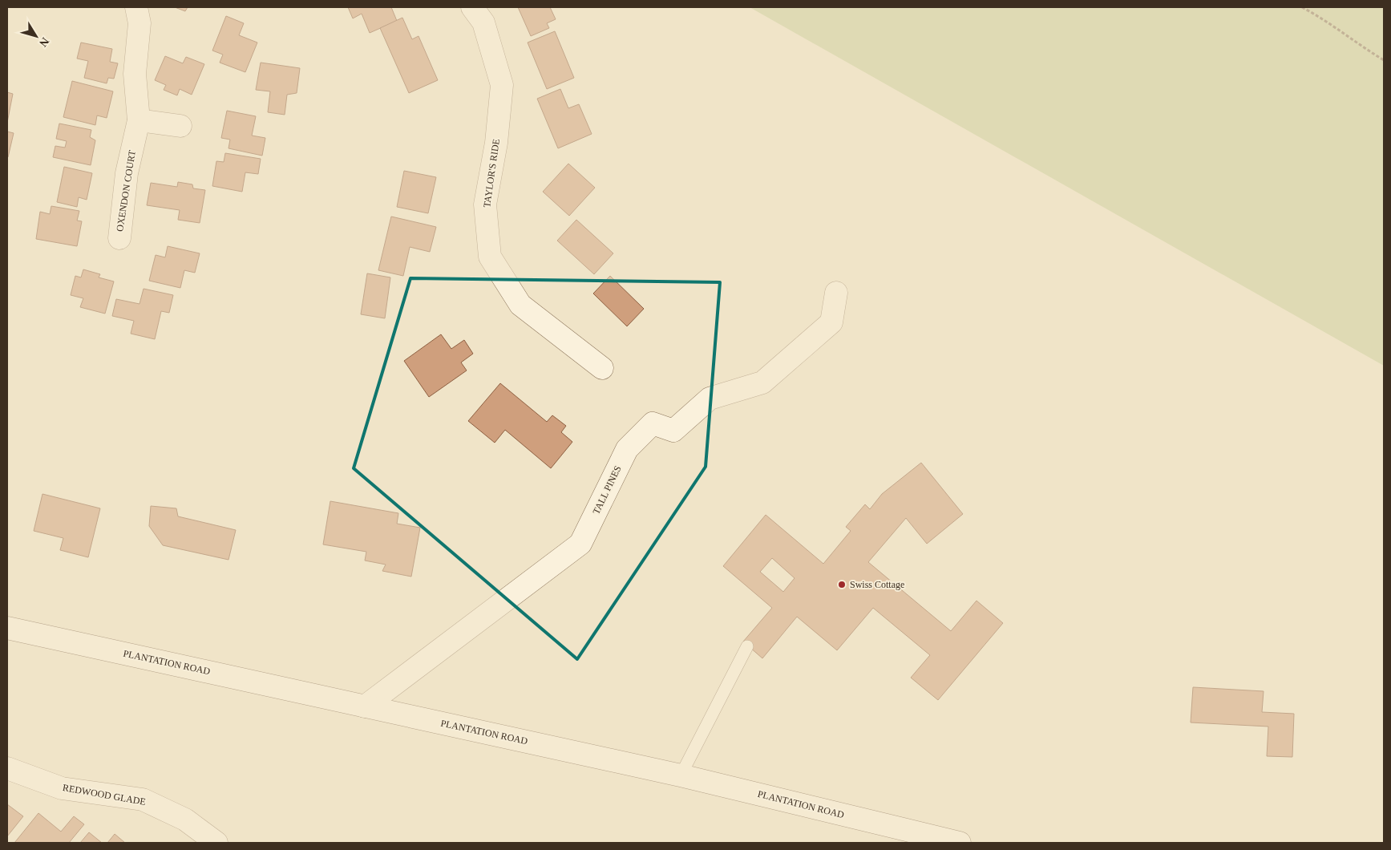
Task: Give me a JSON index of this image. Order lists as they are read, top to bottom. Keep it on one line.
{"streets":{"street":["TAYLOR'S RIDE","OXENDON COURT","TALL PINES","PLANTATION ROAD","REDWOOD GLADE"]},"crossings":[["TALL PINES","PLANTATION ROAD"]],"places":["Swiss Cottage"],"north":"bottom right"}
